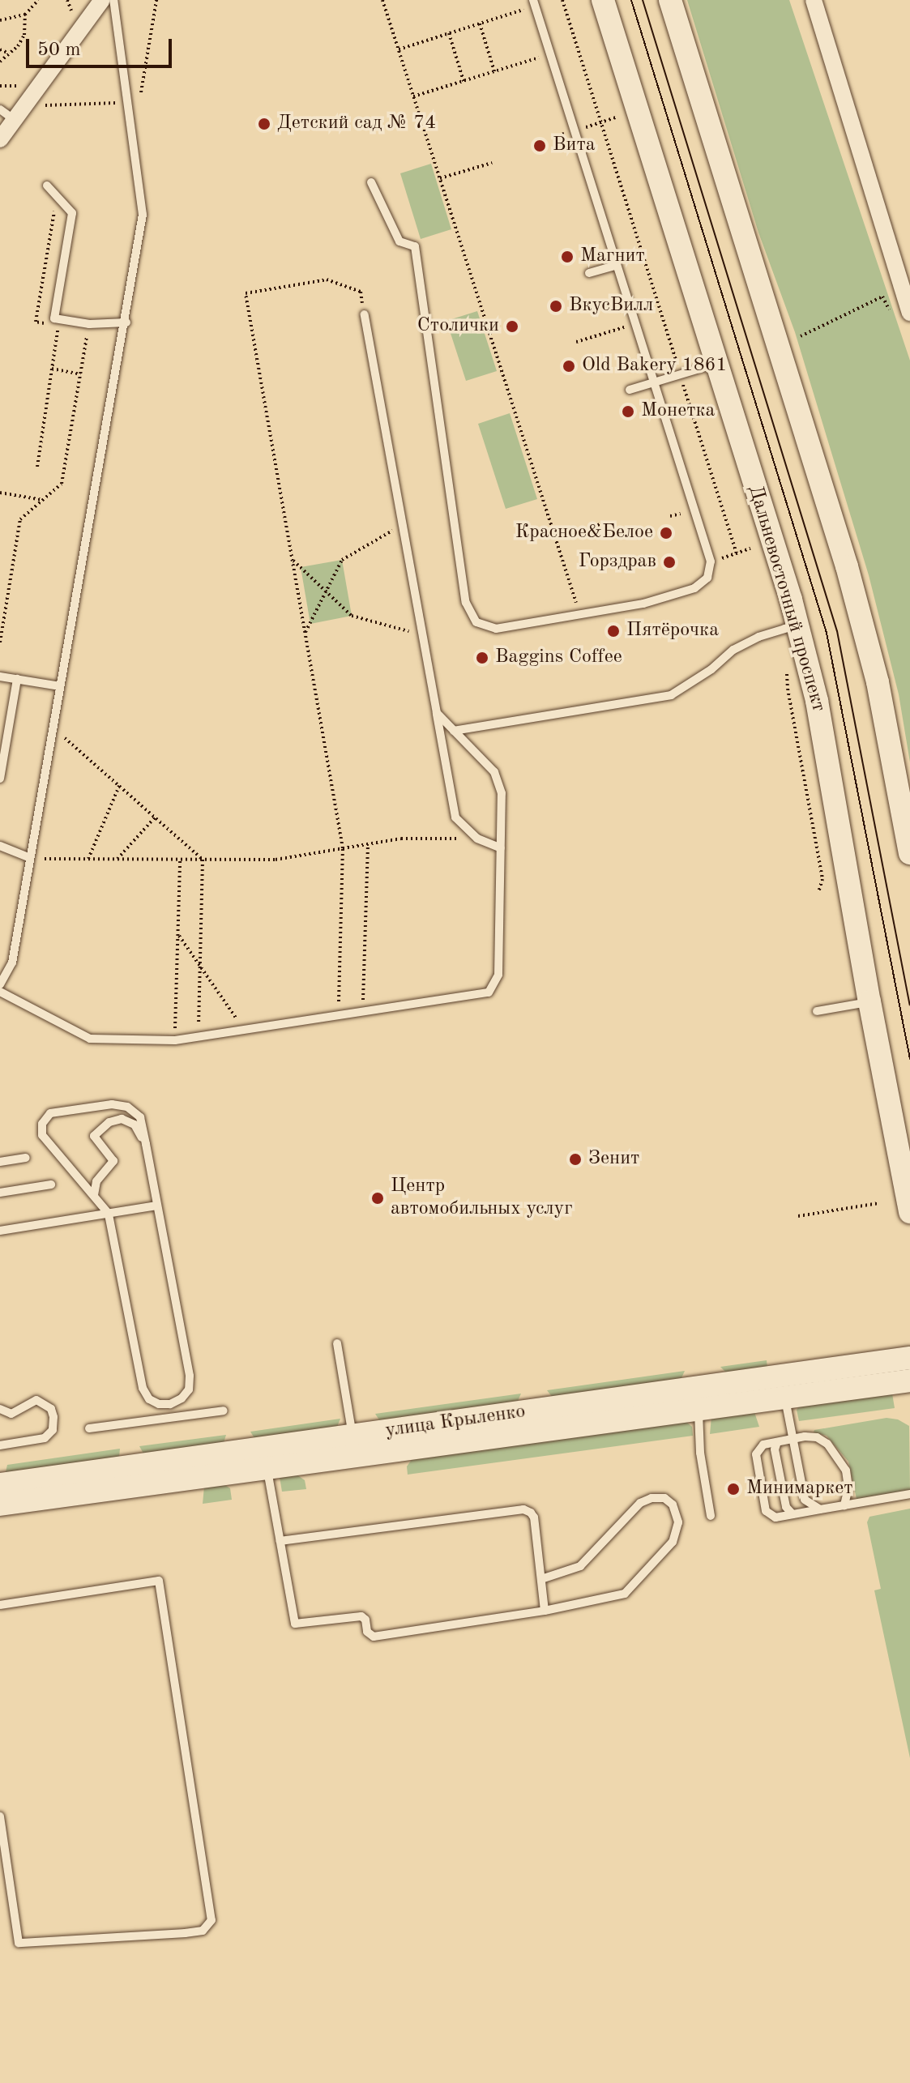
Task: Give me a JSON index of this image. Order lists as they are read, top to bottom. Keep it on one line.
{"streets":{"main road":["Дальневосточный проспект","улица Крыленко"]},"places":["Детский сад № 74","Вита","Магнит","ВкусВилл","Столички","Old Bakery 1861","Монетка","Красное&Белое","Горздрав","Пятёрочка","Baggins Coffee","Зенит","Центр автомобильных услуг","Минимаркет"],"scale_bar":"50 m"}
